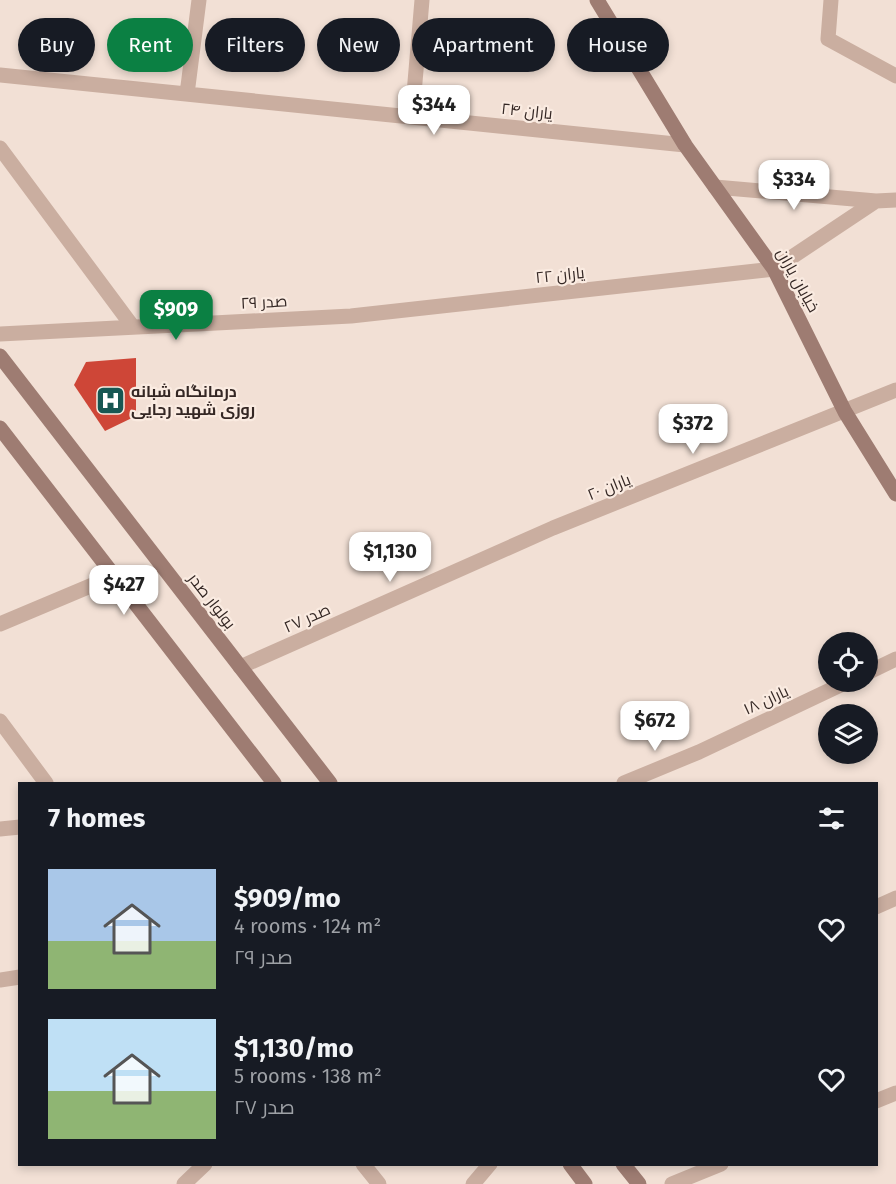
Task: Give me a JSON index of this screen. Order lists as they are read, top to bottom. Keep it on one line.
{"streets":{"main road":["خیابان یاران","بولوار صدر"],"street":["یاران ۲۴","یاران ۲۲","صدر ۲۹","یاران ۲۰","صدر ۲۷","یاران ۱۸"]},"crossings":[["یاران ۲۴","خیابان یاران"],["یاران ۲۲","خیابان یاران"],["یاران ۲۲","صدر ۲۹"],["خیابان یاران","یاران ۲۰"],["یاران ۲۰","صدر ۲۷"],["بولوار صدر","صدر ۲۷"]],"places":{"hospital":["درمانگاه شبانه روزی شهید رجایی"]},"page":{"chip":["Buy","Rent","Filters","New","Apartment","House"],"price":["$344","$334","$909","$372","$1,130","$427","$672"],"heading":"7 homes","list":[{"name":"$909/mo","note":"4 rooms · 124 m² · صدر ۲۹"},{"name":"$1,130/mo","note":"5 rooms · 138 m² · صدر ۲۷"}]}}
